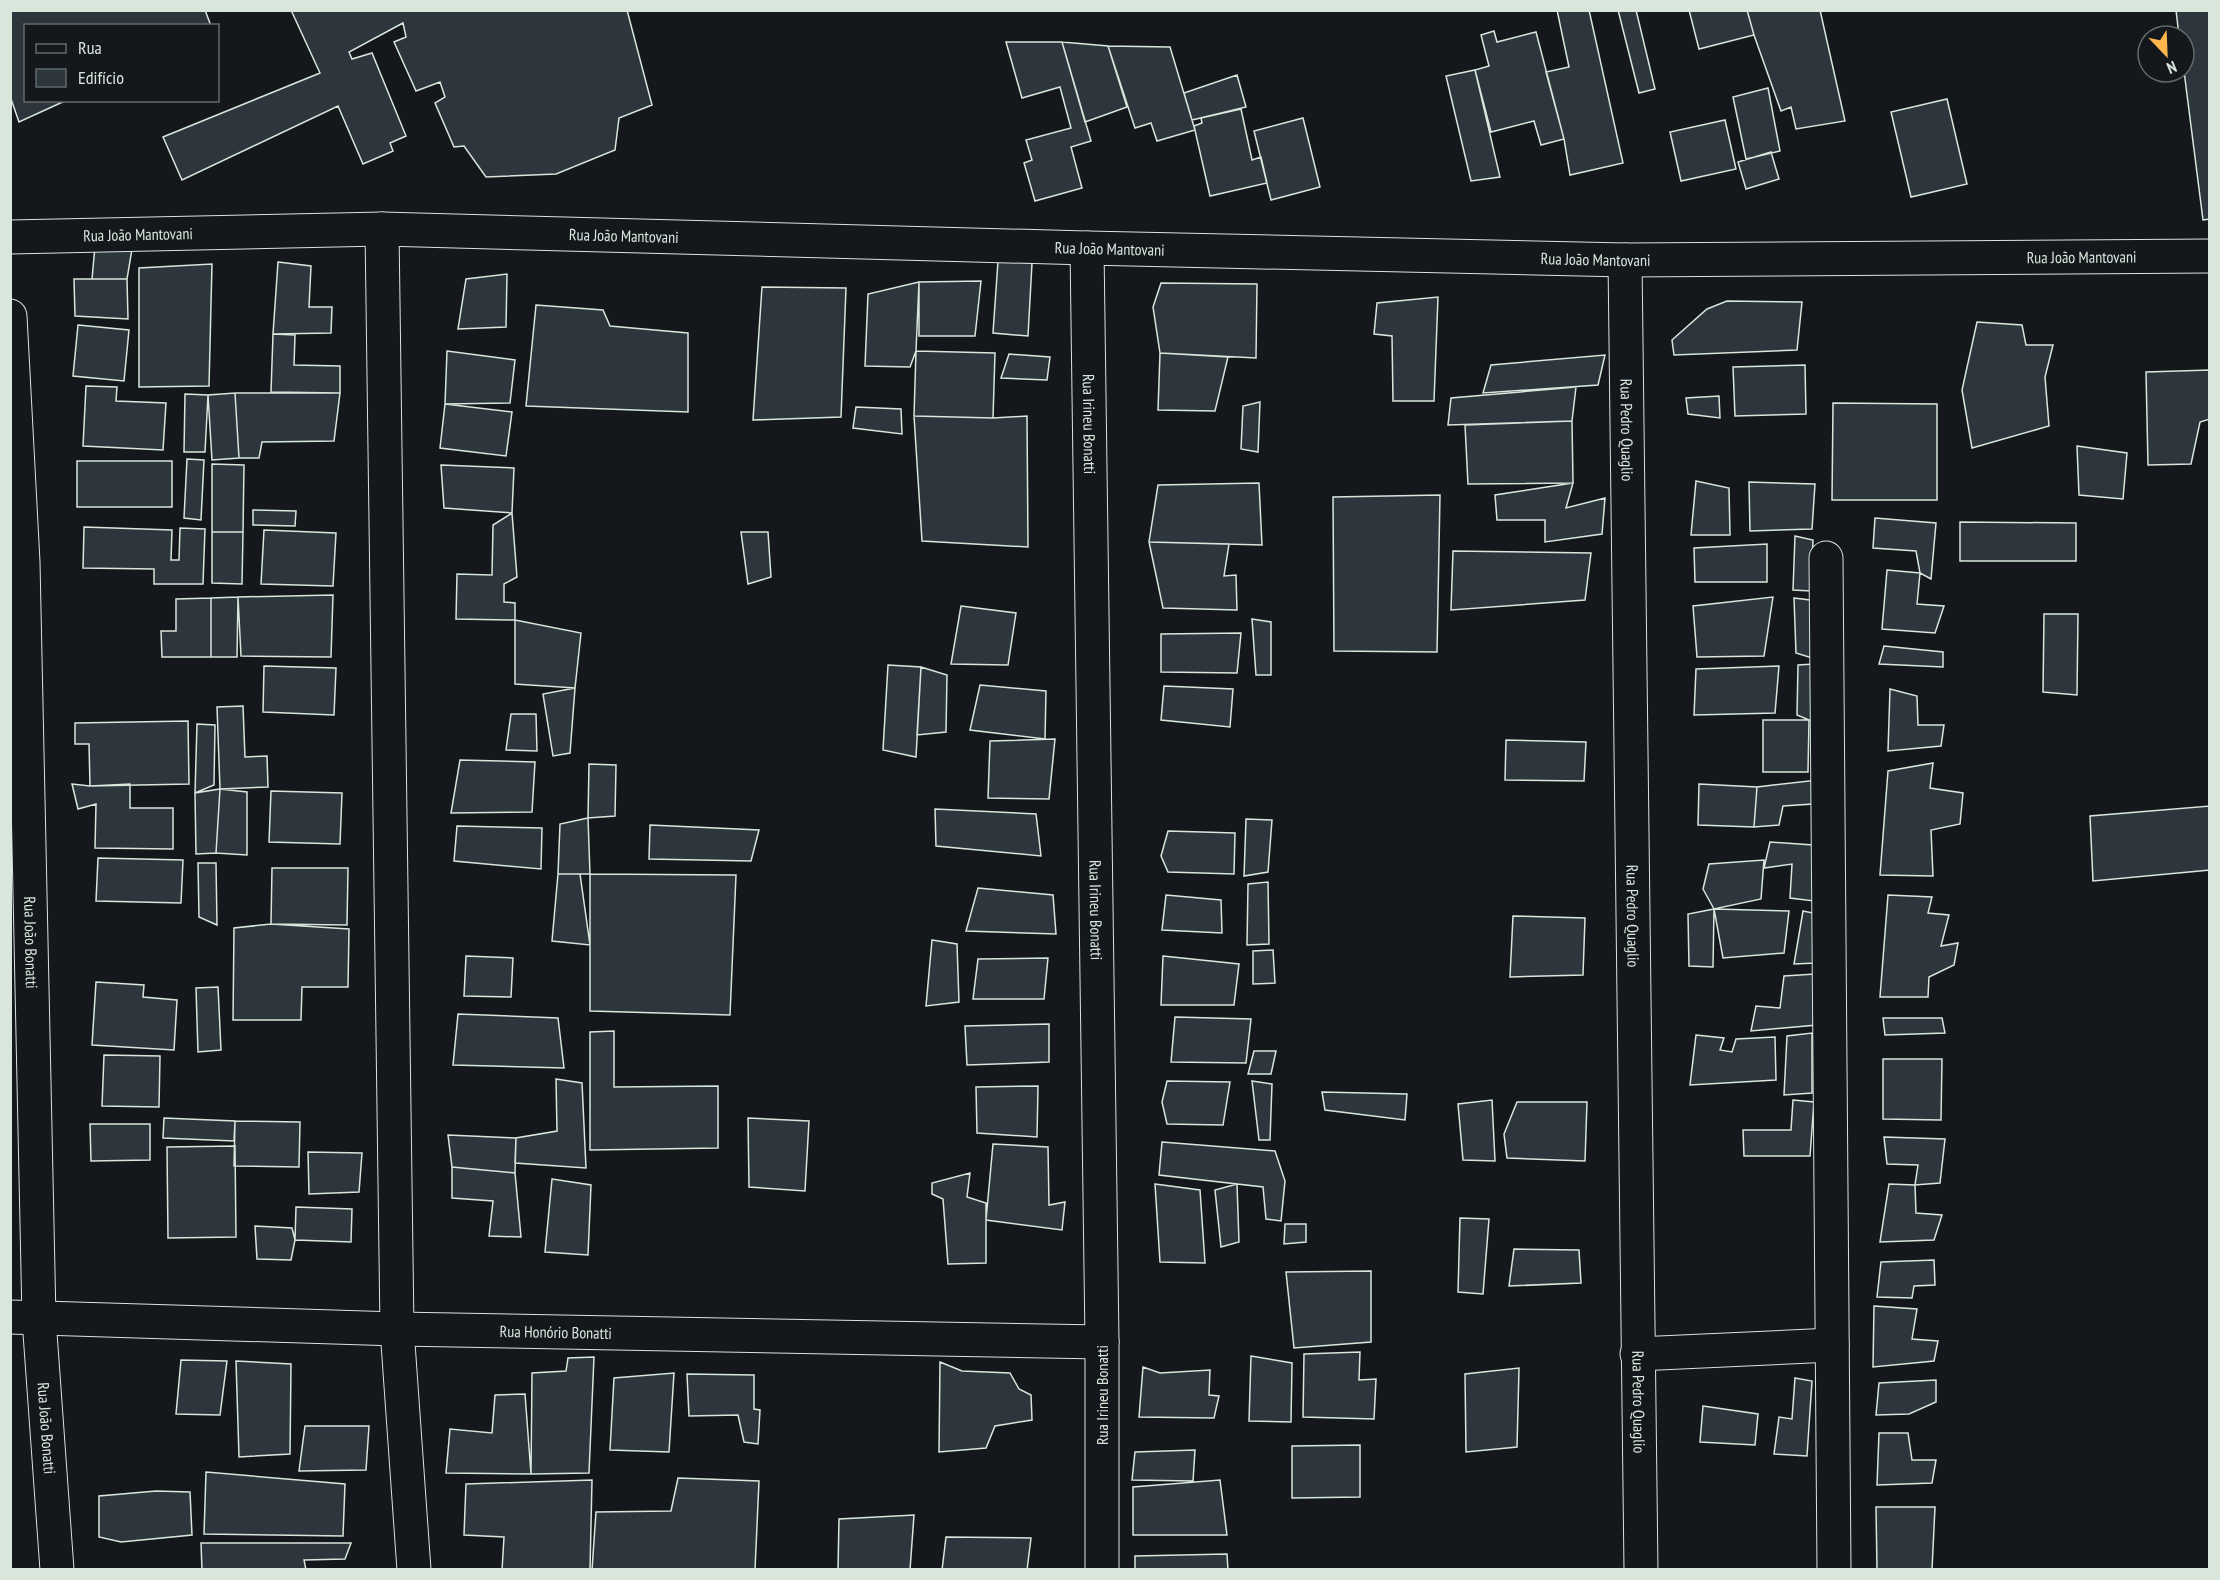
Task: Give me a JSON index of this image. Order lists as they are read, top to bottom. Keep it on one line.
{"streets":{"street":["Rua João Mantovani","Rua Irineu Bonatti","Rua Pedro Quaglio","Rua João Bonatti","Rua Honório Bonatti"]},"crossings":[["Rua João Mantovani","Rua Irineu Bonatti"],["Rua João Mantovani","Rua Pedro Quaglio"],["Rua Irineu Bonatti","Rua Honório Bonatti"],["Rua João Bonatti","Rua Honório Bonatti"]],"legend":["Rua","Edifício"],"north":"bottom right"}
